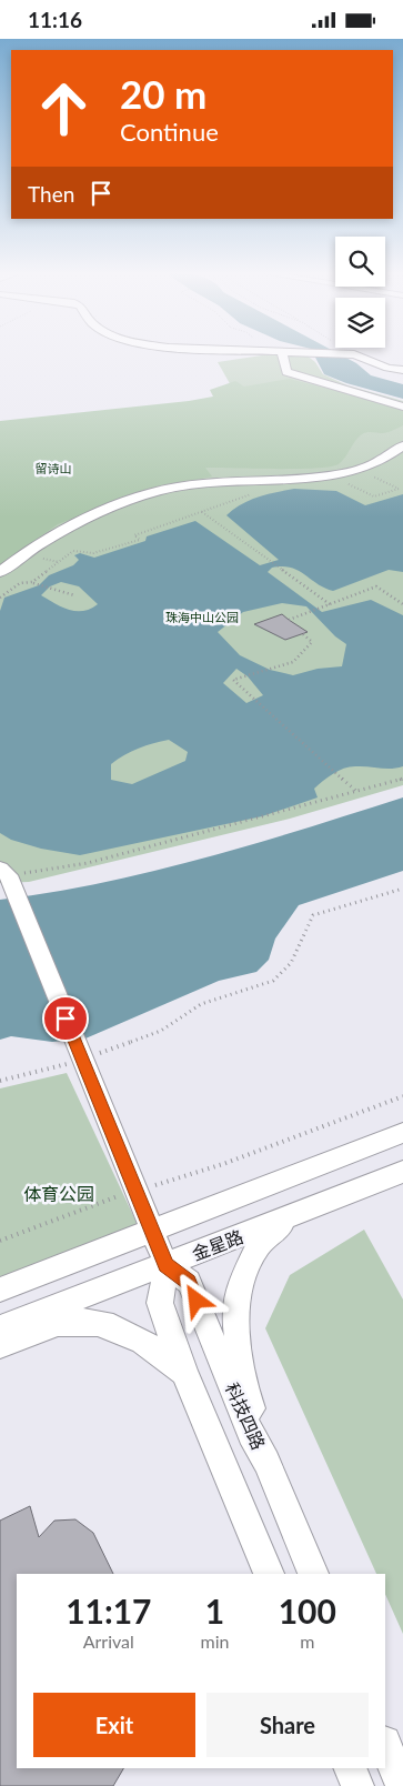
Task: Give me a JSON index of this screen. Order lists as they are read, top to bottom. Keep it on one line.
{"streets":{"street":["金星路","科技四路"]},"crossings":[["金星路","科技四路"]],"parks":["留诗山","珠海中山公园","体育公园"],"page":{"status":"11:16","turn":["20 m","Continue"],"then":"Then","eta":["11:17","Arrival","1","min","100","m"],"buttons":["Exit","Share"]}}
